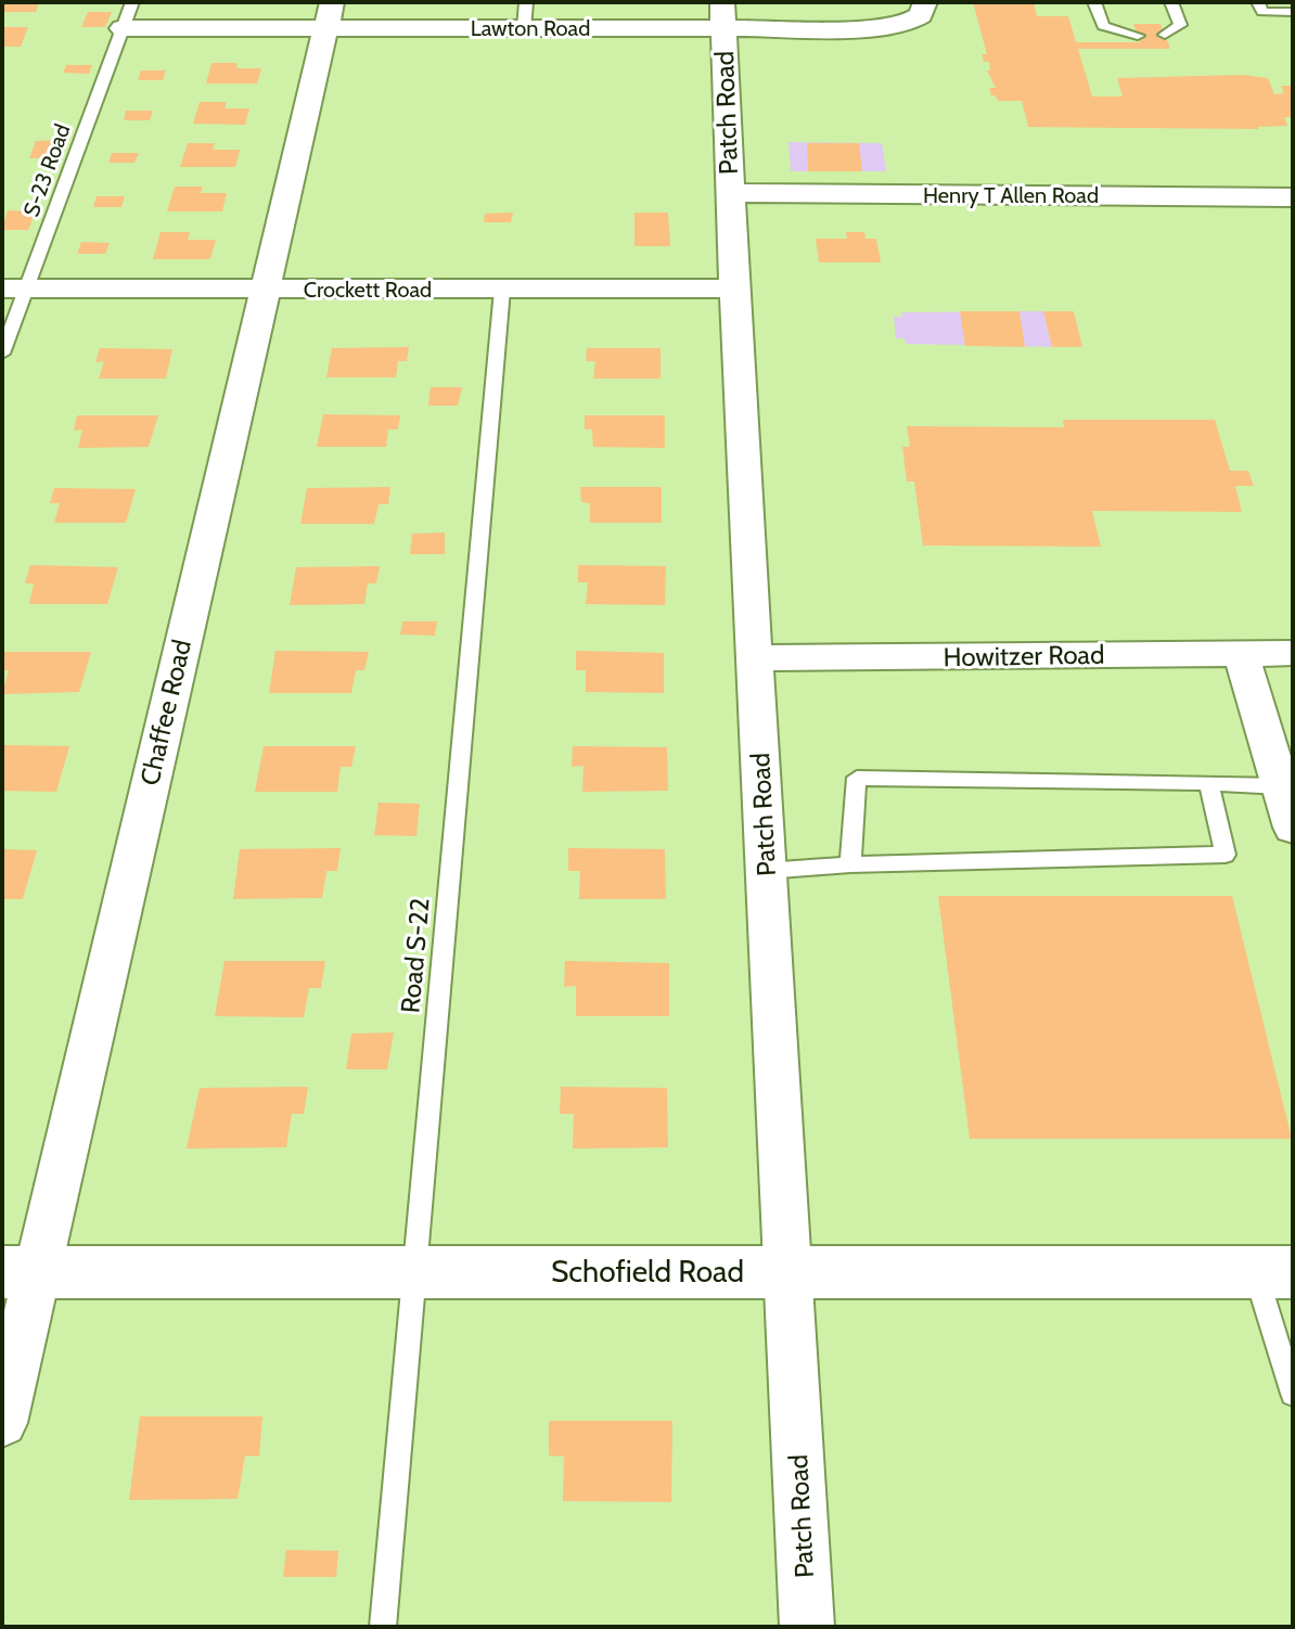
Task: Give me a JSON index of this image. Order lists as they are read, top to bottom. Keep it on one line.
{"streets":{"street":["Lawton Road","Patch Road","Henry T Allen Road","Crockett Road","Howitzer Road","Chaffee Road","Schofield Road"],"lane":["S-23 Road","Road S-22"]},"crossings":[["Lawton Road","Patch Road"],["Lawton Road","S-23 Road"],["Lawton Road","Chaffee Road"],["Patch Road","Henry T Allen Road"],["Patch Road","Crockett Road"],["Patch Road","Howitzer Road"],["Patch Road","Schofield Road"],["S-23 Road","Crockett Road"],["Crockett Road","Chaffee Road"],["Crockett Road","Road S-22"],["Chaffee Road","Schofield Road"],["Road S-22","Schofield Road"]]}
